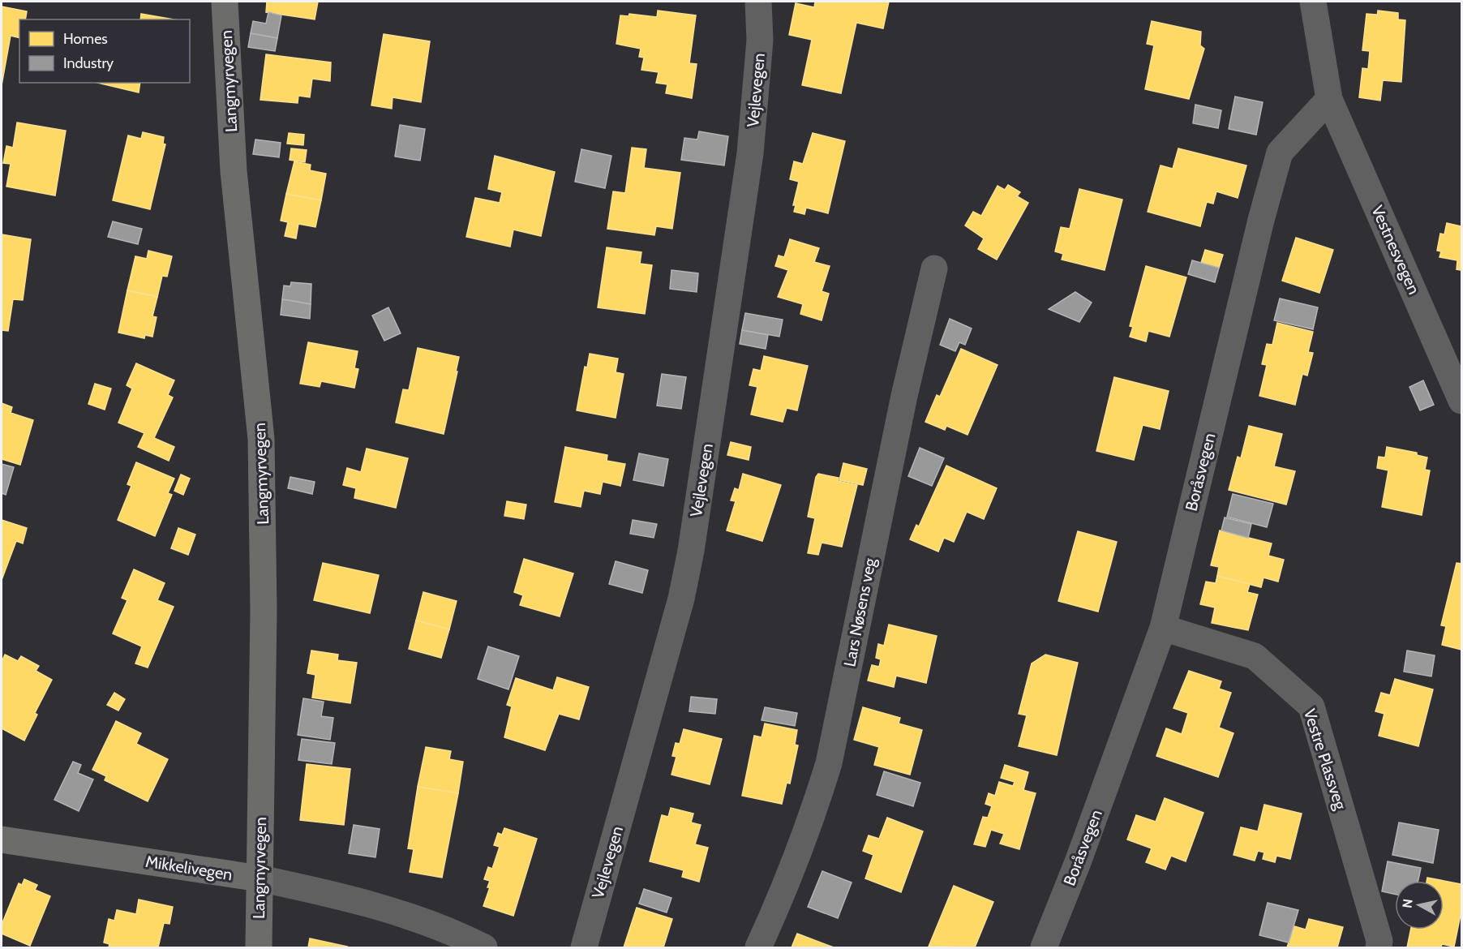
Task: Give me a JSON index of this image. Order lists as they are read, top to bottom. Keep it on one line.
{"streets":{"main road":["Langmyrvegen","Mikkelivegen"],"street":["Vejlevegen","Vestnesvegen","Boråsvegen","Lars Nøsens veg","Vestre Plassveg"]},"crossings":[["Langmyrvegen","Mikkelivegen"],["Vestnesvegen","Boråsvegen"],["Boråsvegen","Vestre Plassveg"]],"legend":["Homes","Industry"],"north":"left"}
